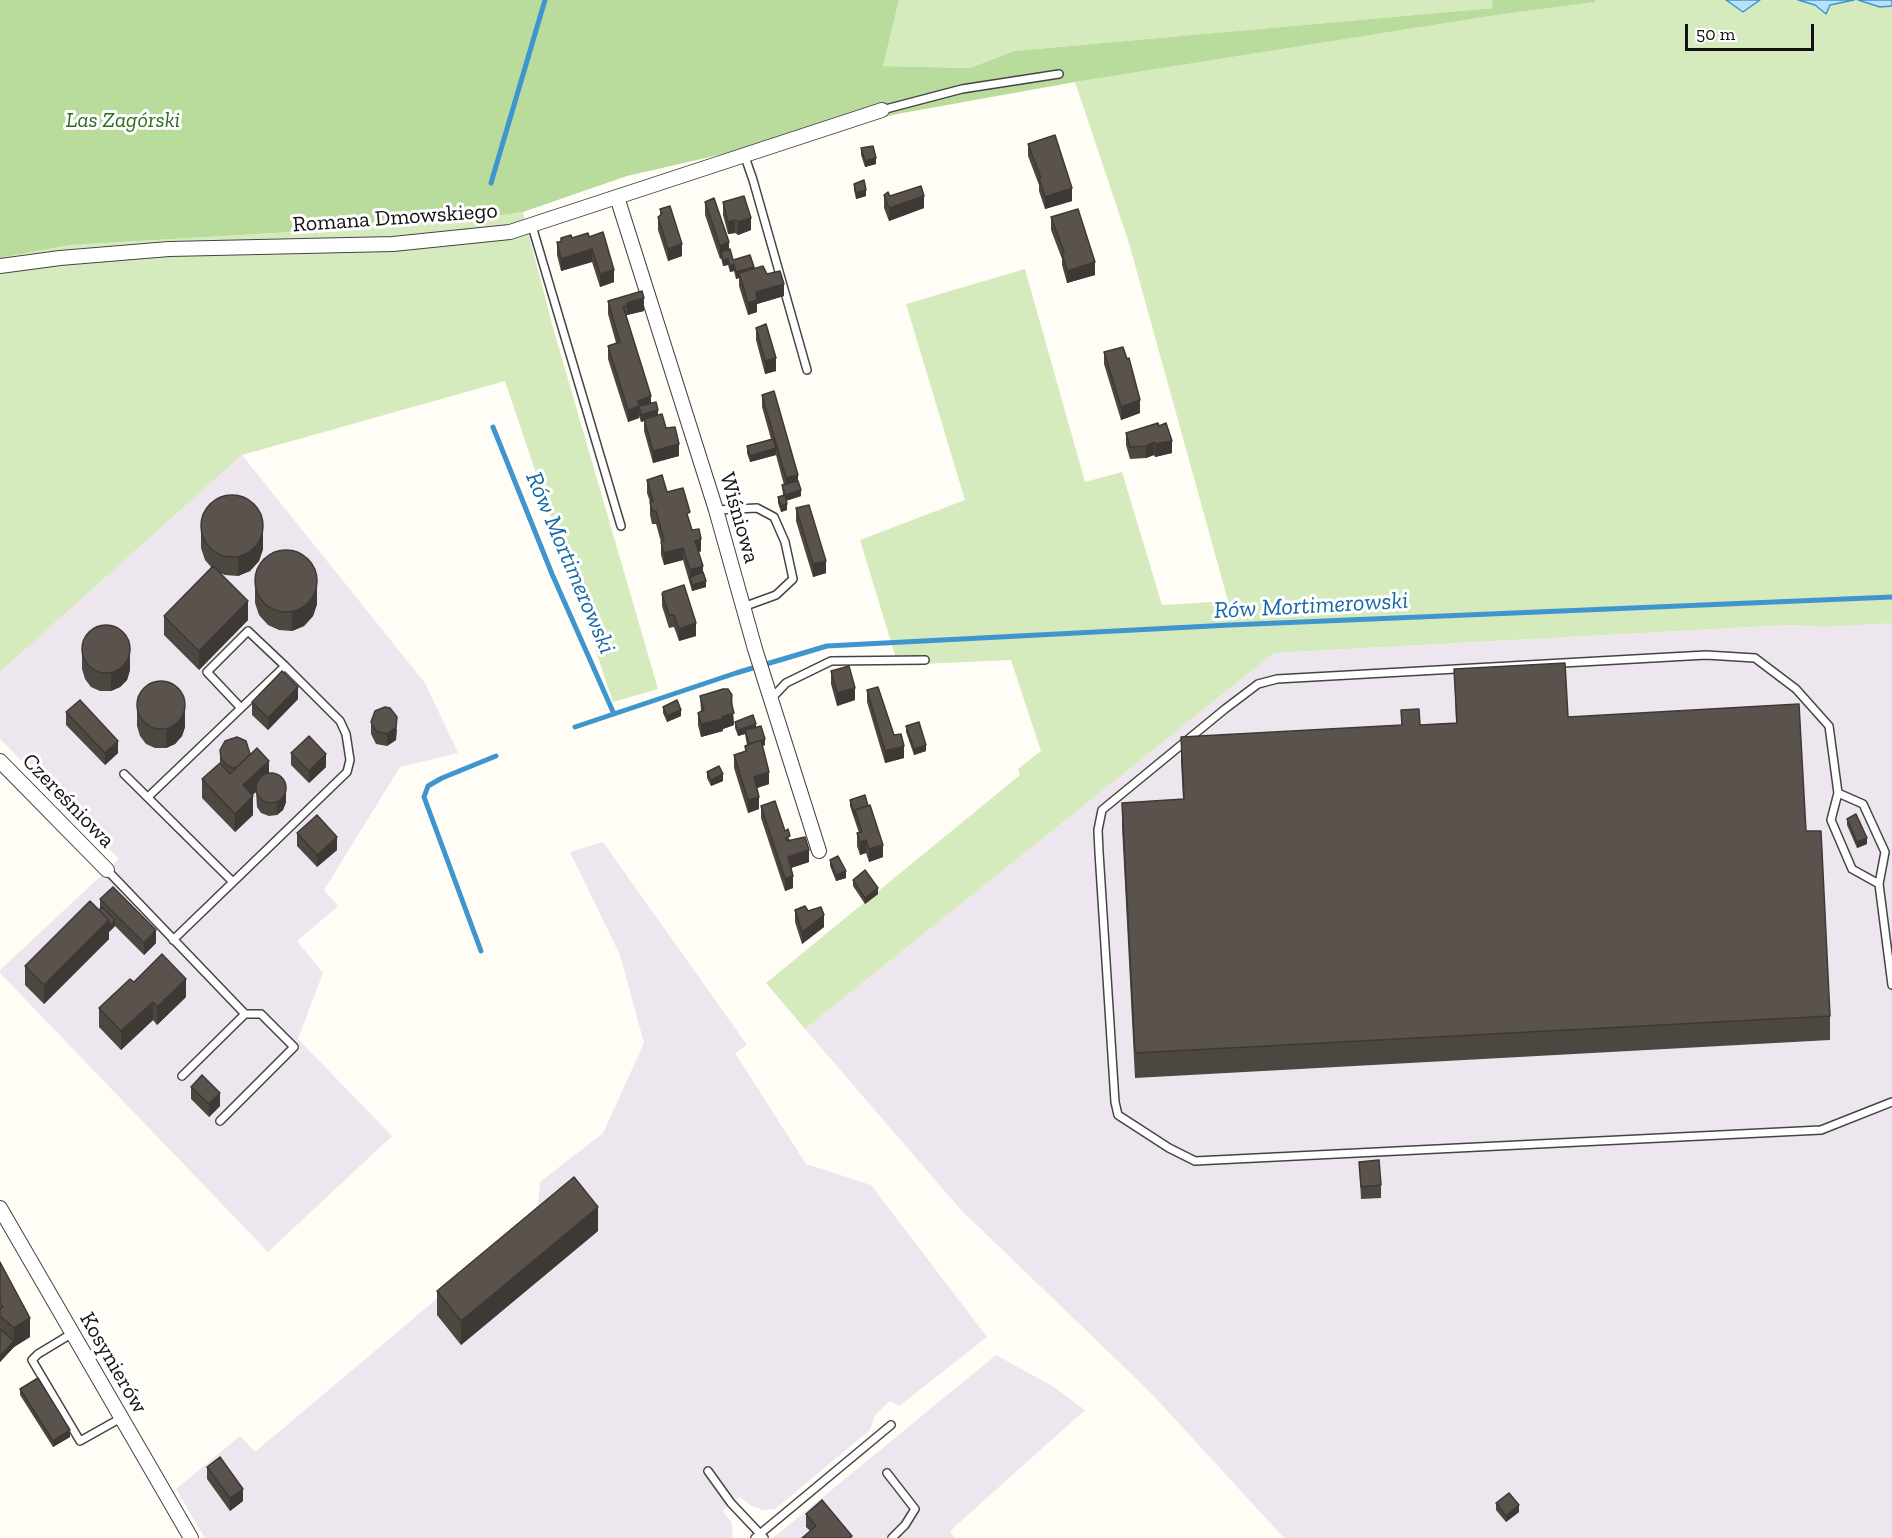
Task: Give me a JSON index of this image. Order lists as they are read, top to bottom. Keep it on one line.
{"streets":{"street":["Romana Dmowskiego","Wiśniowa","Czereśniowa","Kosynierów"]},"crossings":[["Romana Dmowskiego","Wiśniowa"]],"water":["Rów Mortimerowski"],"parks":["Las Zagórski"],"scale_bar":"50 m"}
